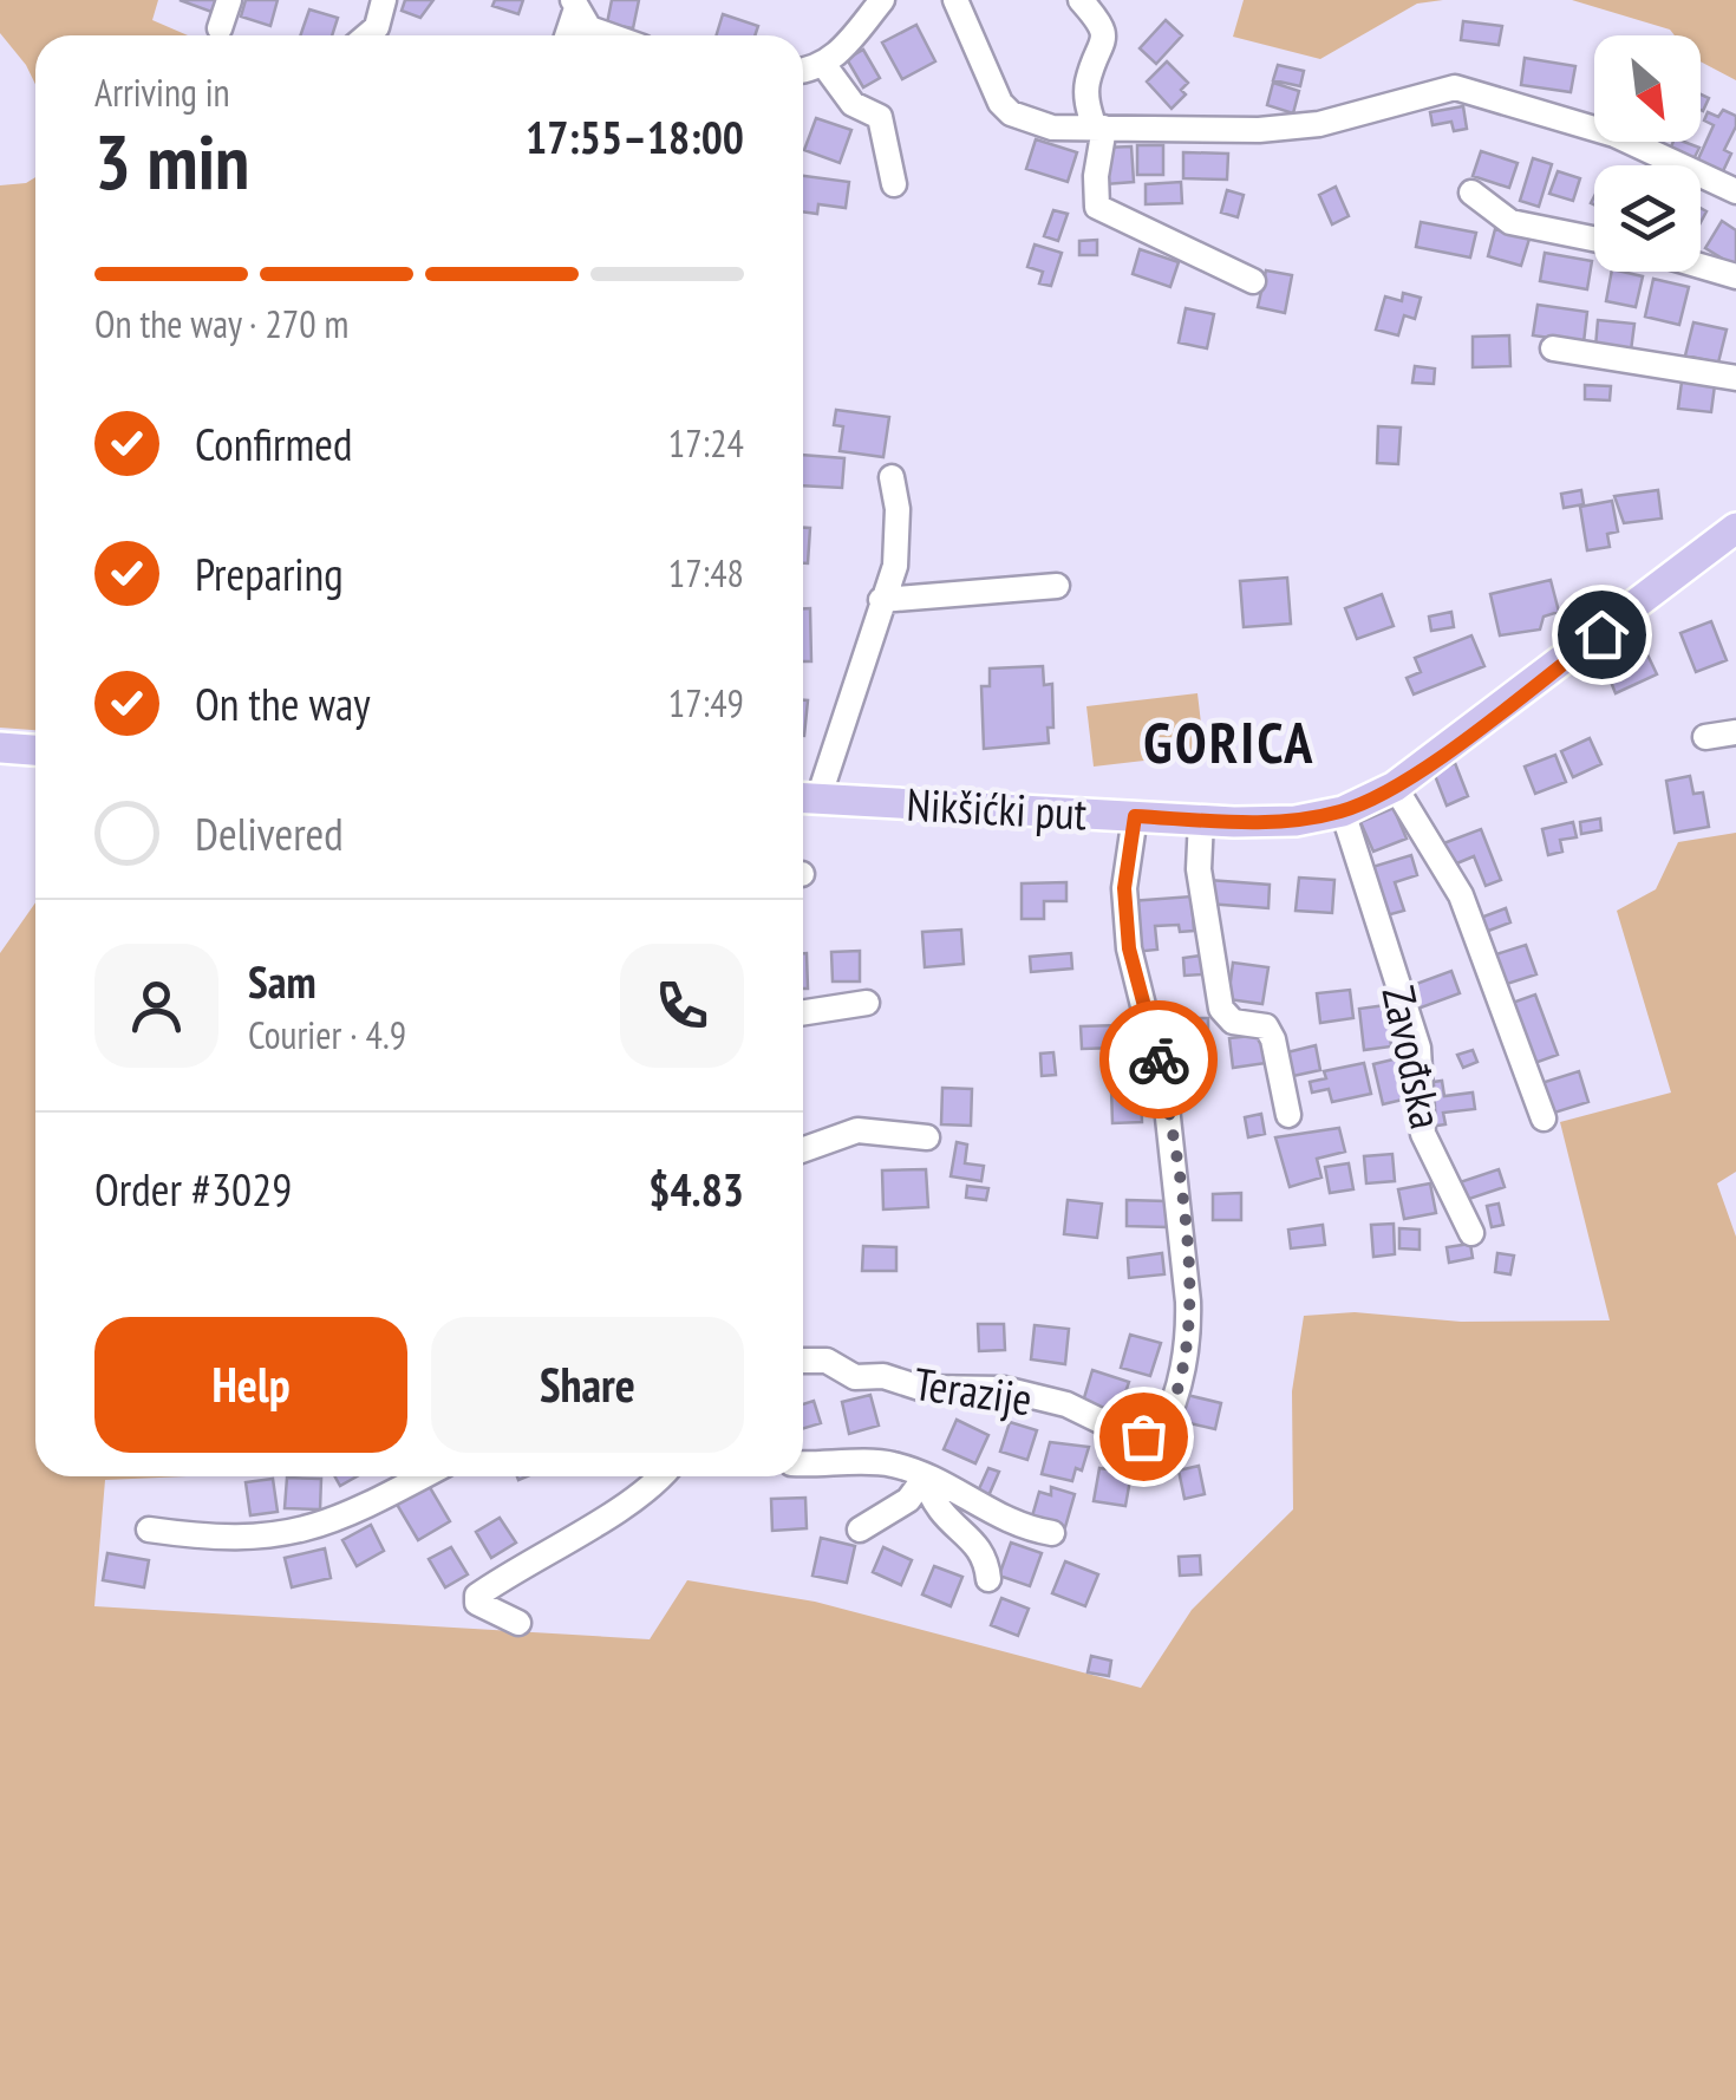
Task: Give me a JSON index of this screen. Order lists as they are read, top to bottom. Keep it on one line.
{"streets":{"main road":["Nikšićki put"],"street":["Zavođska","Terazije"]},"crossings":[["Nikšićki put","Zavođska"],["Nikšićki put","Terazije"]],"districts":["GORICA"],"north":"bottom right","page":{"heading":["3 min","Arriving in","17:55–18:00"],"panel":["Sam","Courier · 4.9","Order #3029","$4.83"],"bar":"On the way · 270 m","list":[["Confirmed","17:24"],["Preparing","17:48"],["On the way","17:49"],"Delivered"],"buttons":["Help","Share"]}}
